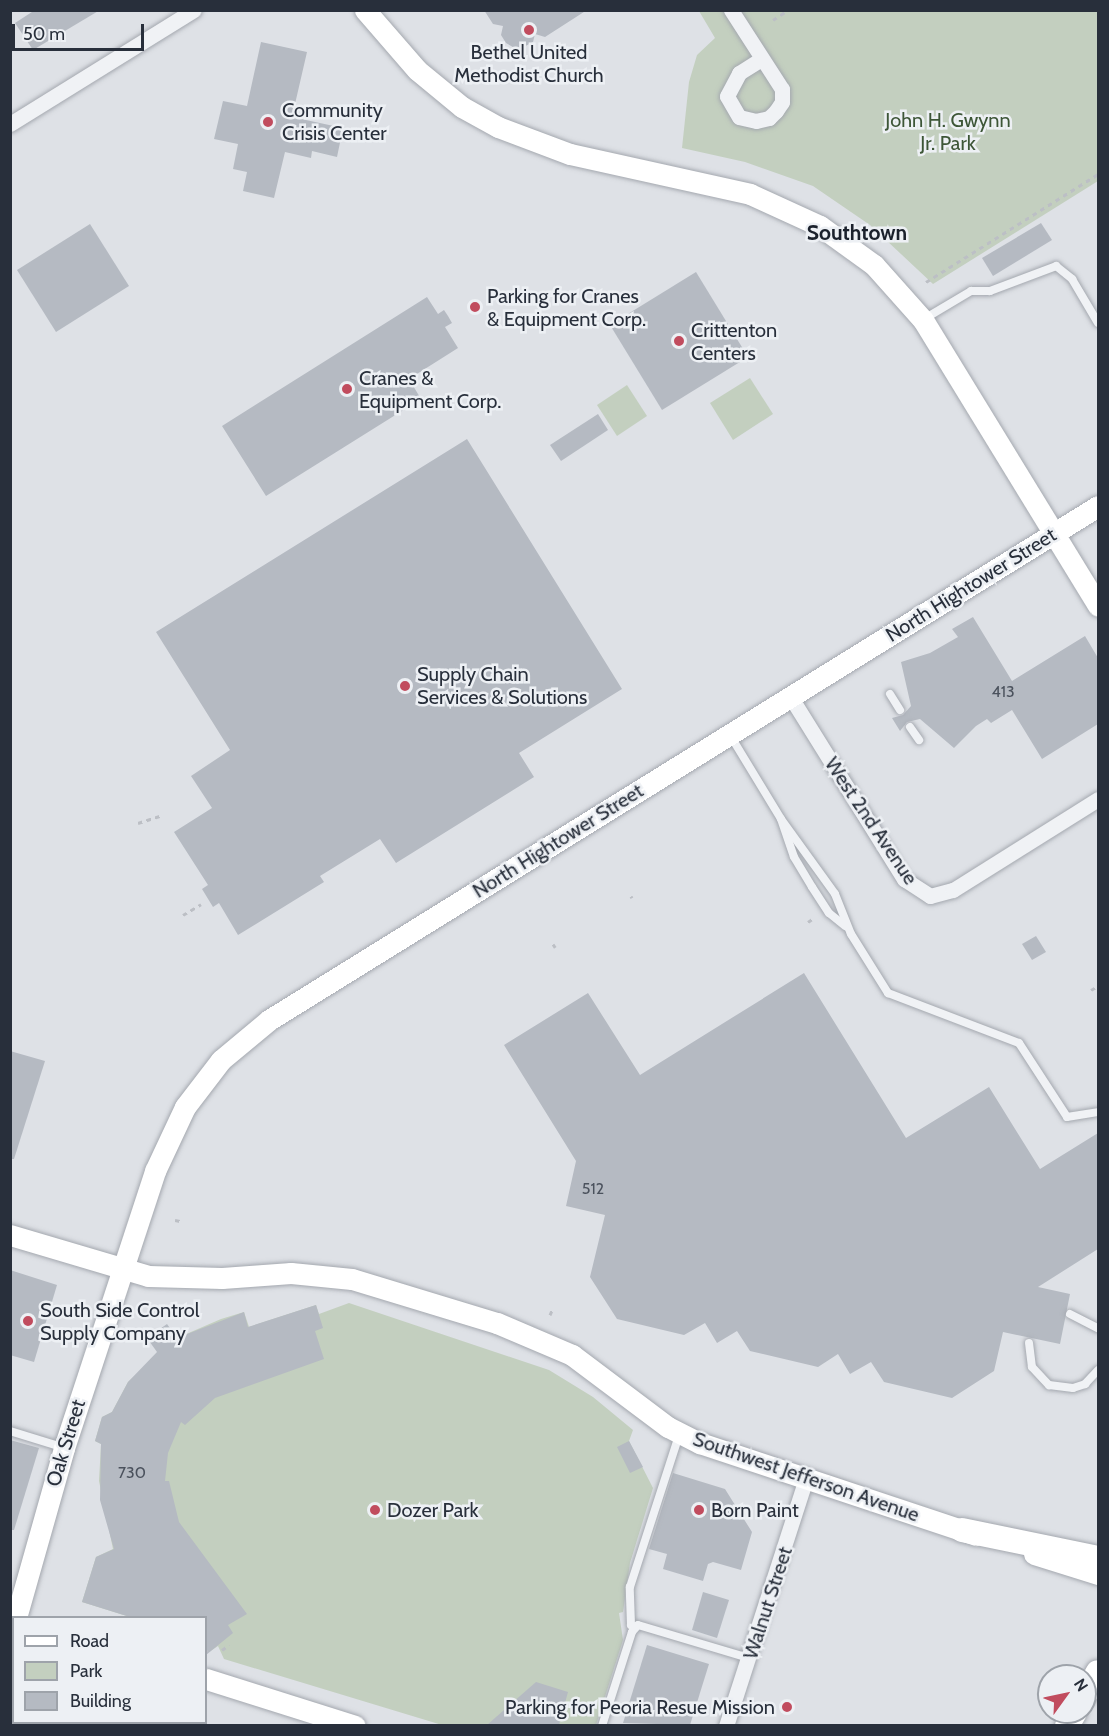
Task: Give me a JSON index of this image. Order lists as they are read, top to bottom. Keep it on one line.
{"streets":{"street":["North Hightower Street","West 2nd Avenue","Oak Street","Southwest Jefferson Avenue","Walnut Street"]},"crossings":[["North Hightower Street","West 2nd Avenue"],["North Hightower Street","Oak Street"],["North Hightower Street","Southwest Jefferson Avenue"],["Oak Street","Southwest Jefferson Avenue"],["Southwest Jefferson Avenue","Walnut Street"]],"districts":["Southtown"],"parks":["John H. Gwynn Jr. Park"],"places":["Bethel United Methodist Church","Community Crisis Center","Parking for Cranes & Equipment Corp.","Crittenton Centers","Cranes & Equipment Corp.","Supply Chain Services & Solutions","South Side Control Supply Company","Dozer Park","Born Paint","Parking for Peoria Resue Mission"],"house_numbers":["413","512","730"],"legend":["Road","Park","Building"],"scale_bar":"50 m","north":"top right"}
